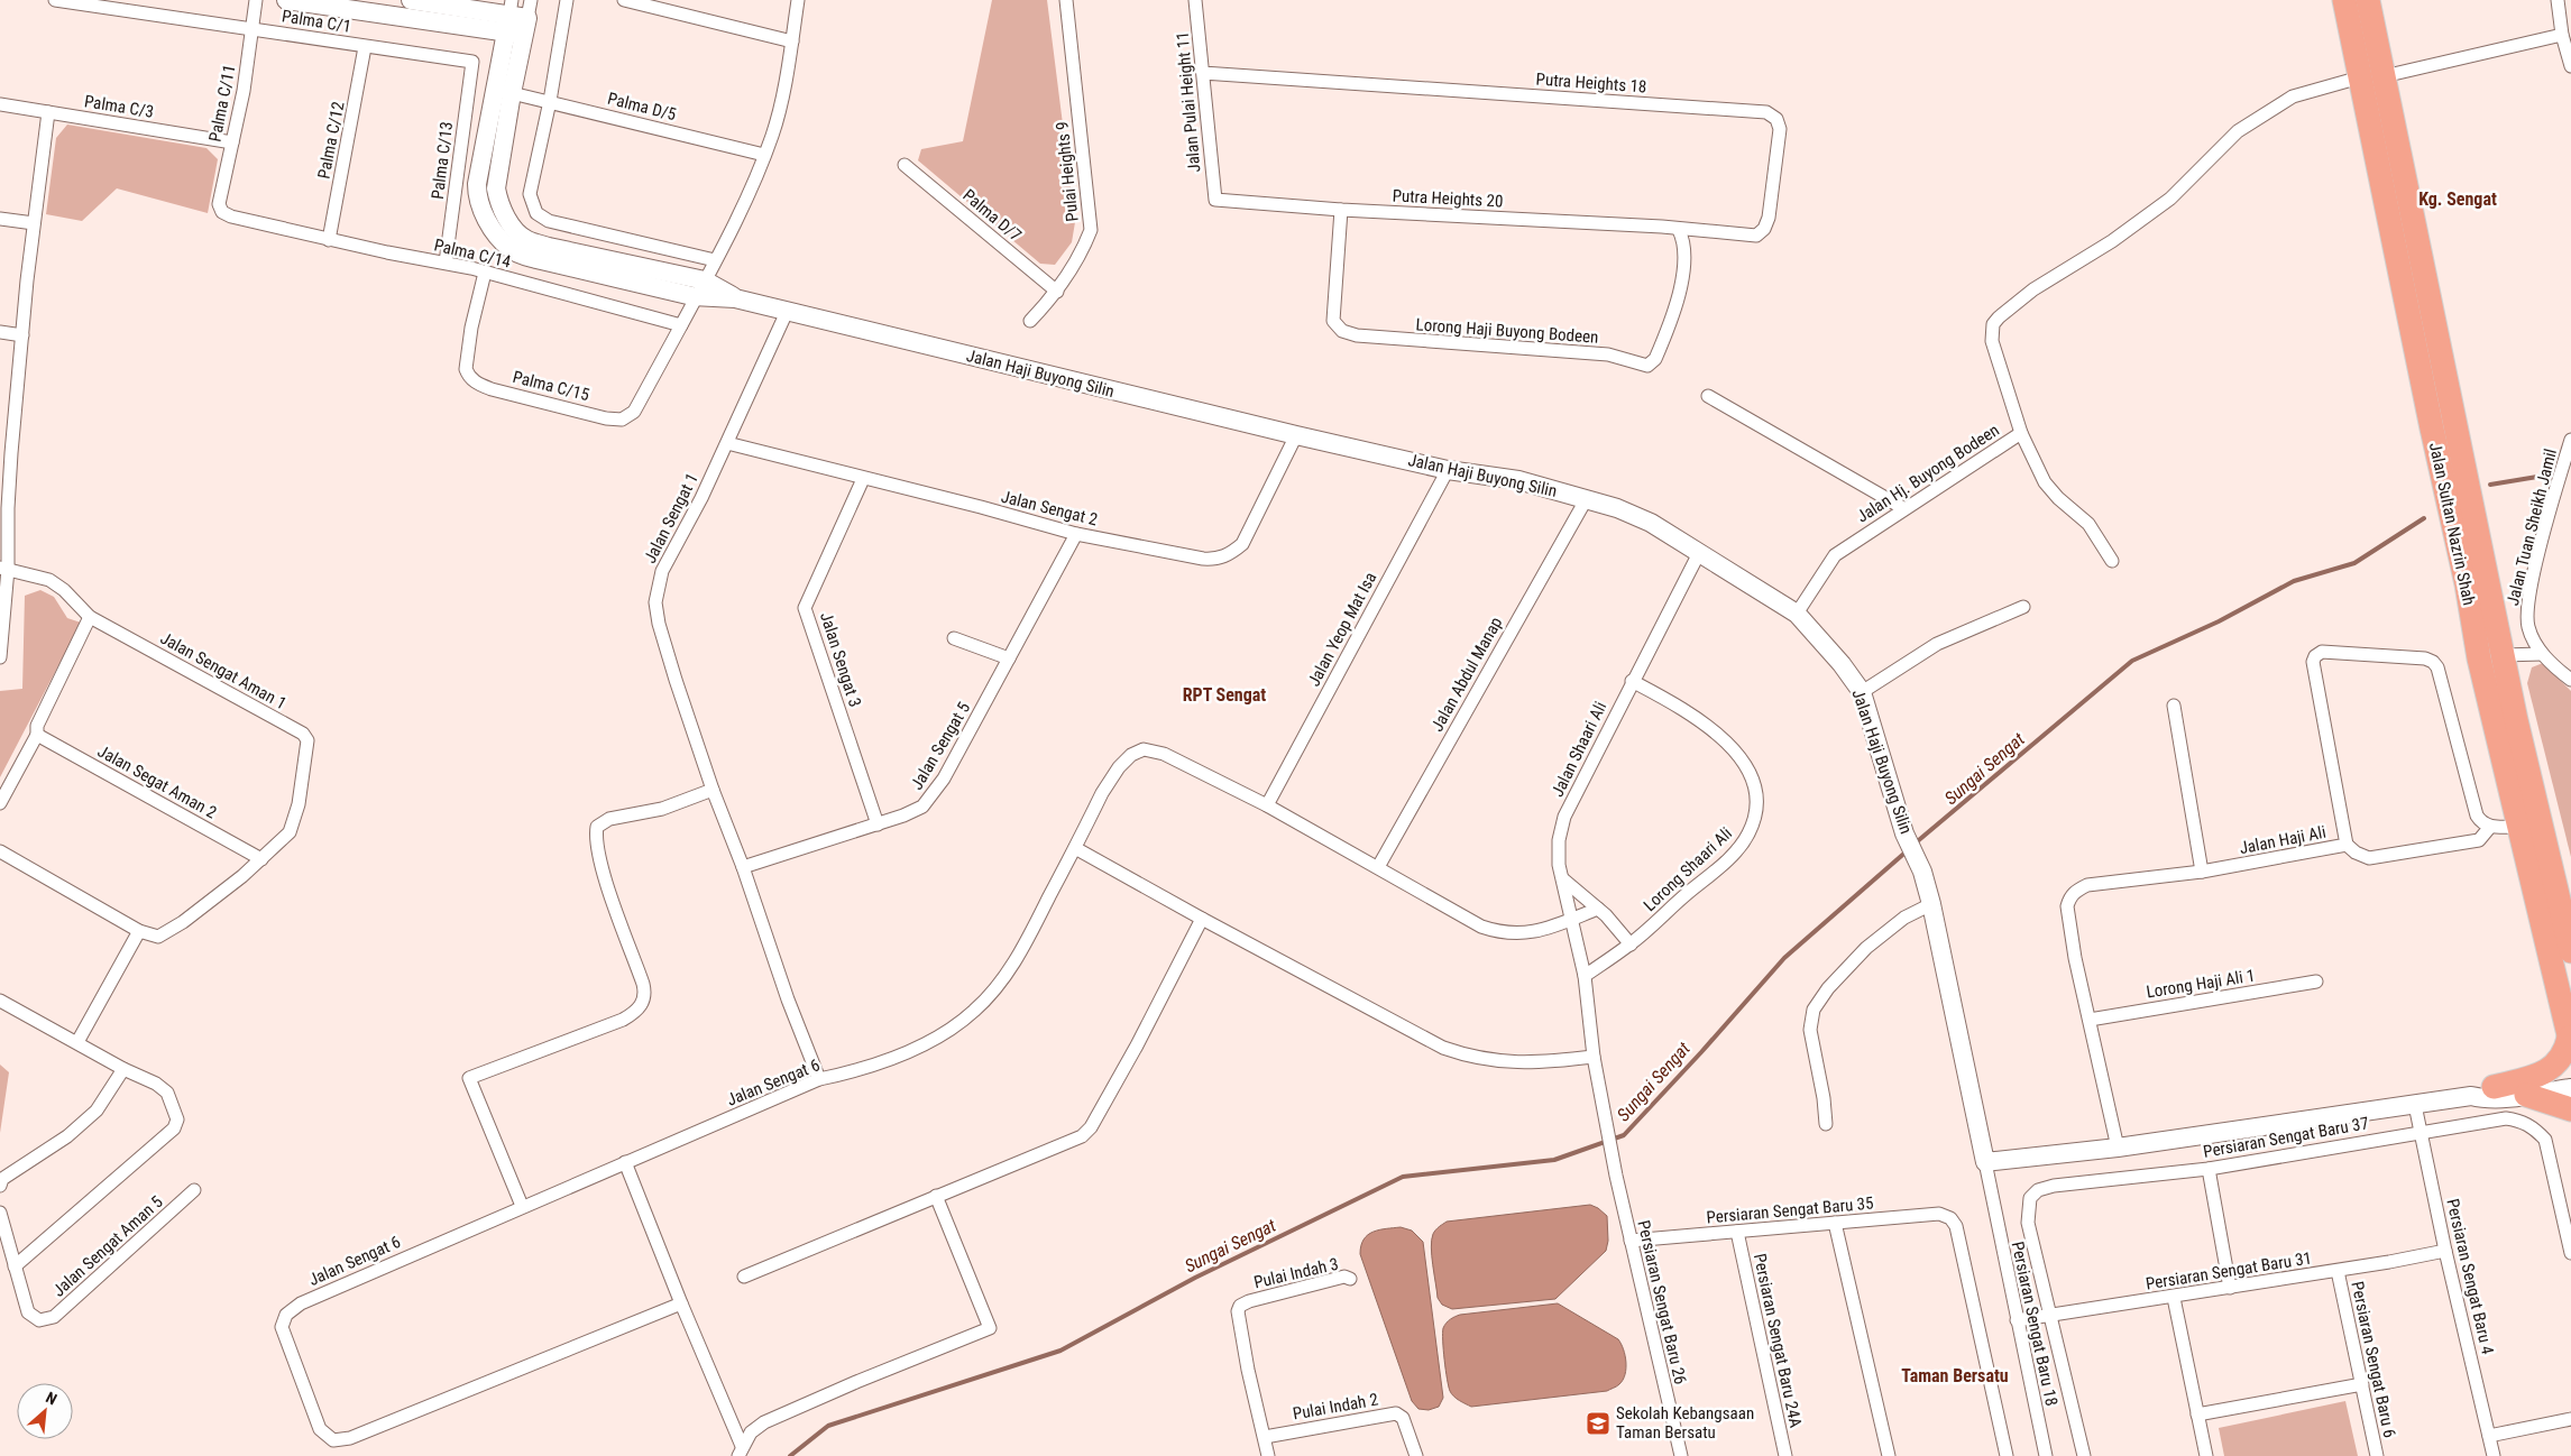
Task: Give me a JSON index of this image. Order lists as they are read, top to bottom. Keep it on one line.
{"streets":{"highway":["Jalan Sultan Nazrin Shah"],"street":["Palma C/1","Putra Heights 18","Jalan Pulai Height 11","Palma C/11","Palma C/3","Palma D/5","Palma C/12","Palma C/13","Pulai Heights 9","Putra Heights 20","Palma D/7","Palma C/14","Lorong Haji Buyong Bodeen","Jalan Haji Buyong Silin","Palma C/15","Jalan Hj. Buyong Bodeen","Jalan Sengat 2","Jalan Sengat 1","Jalan Tuan Sheikh Jamil","Jalan Yeop Mat Isa","Jalan Sengat 3","Jalan Sengat Aman 1","Jalan Abdul Manap","Jalan Sengat 5","Jalan Shaari Ali","Jalan Segat Aman 2","Jalan Haji Ali","Lorong Shaari Ali","Lorong Haji Ali 1","Jalan Sengat 6","Persiaran Sengat Baru 37","Persiaran Sengat Baru 35","Jalan Sengat Aman 5","Persiaran Sengat Baru 31","Pulai Indah 3","Persiaran Sengat Baru 4","Persiaran Sengat Baru 26","Persiaran Sengat Baru 18","Persiaran Sengat Baru 24A","Persiaran Sengat Baru 6","Pulai Indah 2"]},"crossings":[["Palma C/1","Palma C/11"],["Palma C/1","Palma C/12"],["Palma C/1","Palma C/13"],["Putra Heights 18","Jalan Pulai Height 11"],["Putra Heights 18","Putra Heights 20"],["Putra Heights 18","Lorong Haji Buyong Bodeen"],["Jalan Pulai Height 11","Putra Heights 20"],["Palma C/11","Palma C/3"],["Palma C/11","Palma C/14"],["Palma C/12","Palma C/14"],["Palma C/13","Palma C/14"],["Pulai Heights 9","Palma D/7"],["Putra Heights 20","Lorong Haji Buyong Bodeen"],["Palma C/14","Palma C/15"],["Jalan Haji Buyong Silin","Jalan Hj. Buyong Bodeen"],["Jalan Haji Buyong Silin","Jalan Sengat 2"],["Jalan Haji Buyong Silin","Jalan Sengat 1"],["Jalan Haji Buyong Silin","Jalan Yeop Mat Isa"],["Jalan Haji Buyong Silin","Jalan Abdul Manap"],["Jalan Haji Buyong Silin","Jalan Shaari Ali"],["Jalan Haji Buyong Silin","Persiaran Sengat Baru 18"],["Jalan Sengat 2","Jalan Sengat 1"],["Jalan Sengat 2","Jalan Sengat 3"],["Jalan Sengat 2","Jalan Sengat 5"],["Jalan Sengat 1","Jalan Sengat 5"],["Jalan Sengat 1","Jalan Sengat 6"],["Jalan Yeop Mat Isa","Jalan Sengat 6"],["Jalan Sengat 3","Jalan Sengat 5"],["Jalan Sengat Aman 1","Jalan Segat Aman 2"],["Jalan Shaari Ali","Lorong Shaari Ali"],["Jalan Shaari Ali","Persiaran Sengat Baru 26"],["Jalan Haji Ali","Lorong Haji Ali 1"],["Persiaran Sengat Baru 37","Persiaran Sengat Baru 31"],["Persiaran Sengat Baru 37","Persiaran Sengat Baru 4"],["Persiaran Sengat Baru 35","Persiaran Sengat Baru 26"],["Persiaran Sengat Baru 35","Persiaran Sengat Baru 24A"],["Persiaran Sengat Baru 31","Persiaran Sengat Baru 4"],["Persiaran Sengat Baru 31","Persiaran Sengat Baru 18"],["Persiaran Sengat Baru 31","Persiaran Sengat Baru 6"],["Pulai Indah 3","Pulai Indah 2"]],"districts":["Kg. Sengat","RPT Sengat","Taman Bersatu"],"water":["Sungai Sengat"],"places":{"school or university":["Sekolah Kebangsaan Taman Bersatu"]},"north":"top right"}
